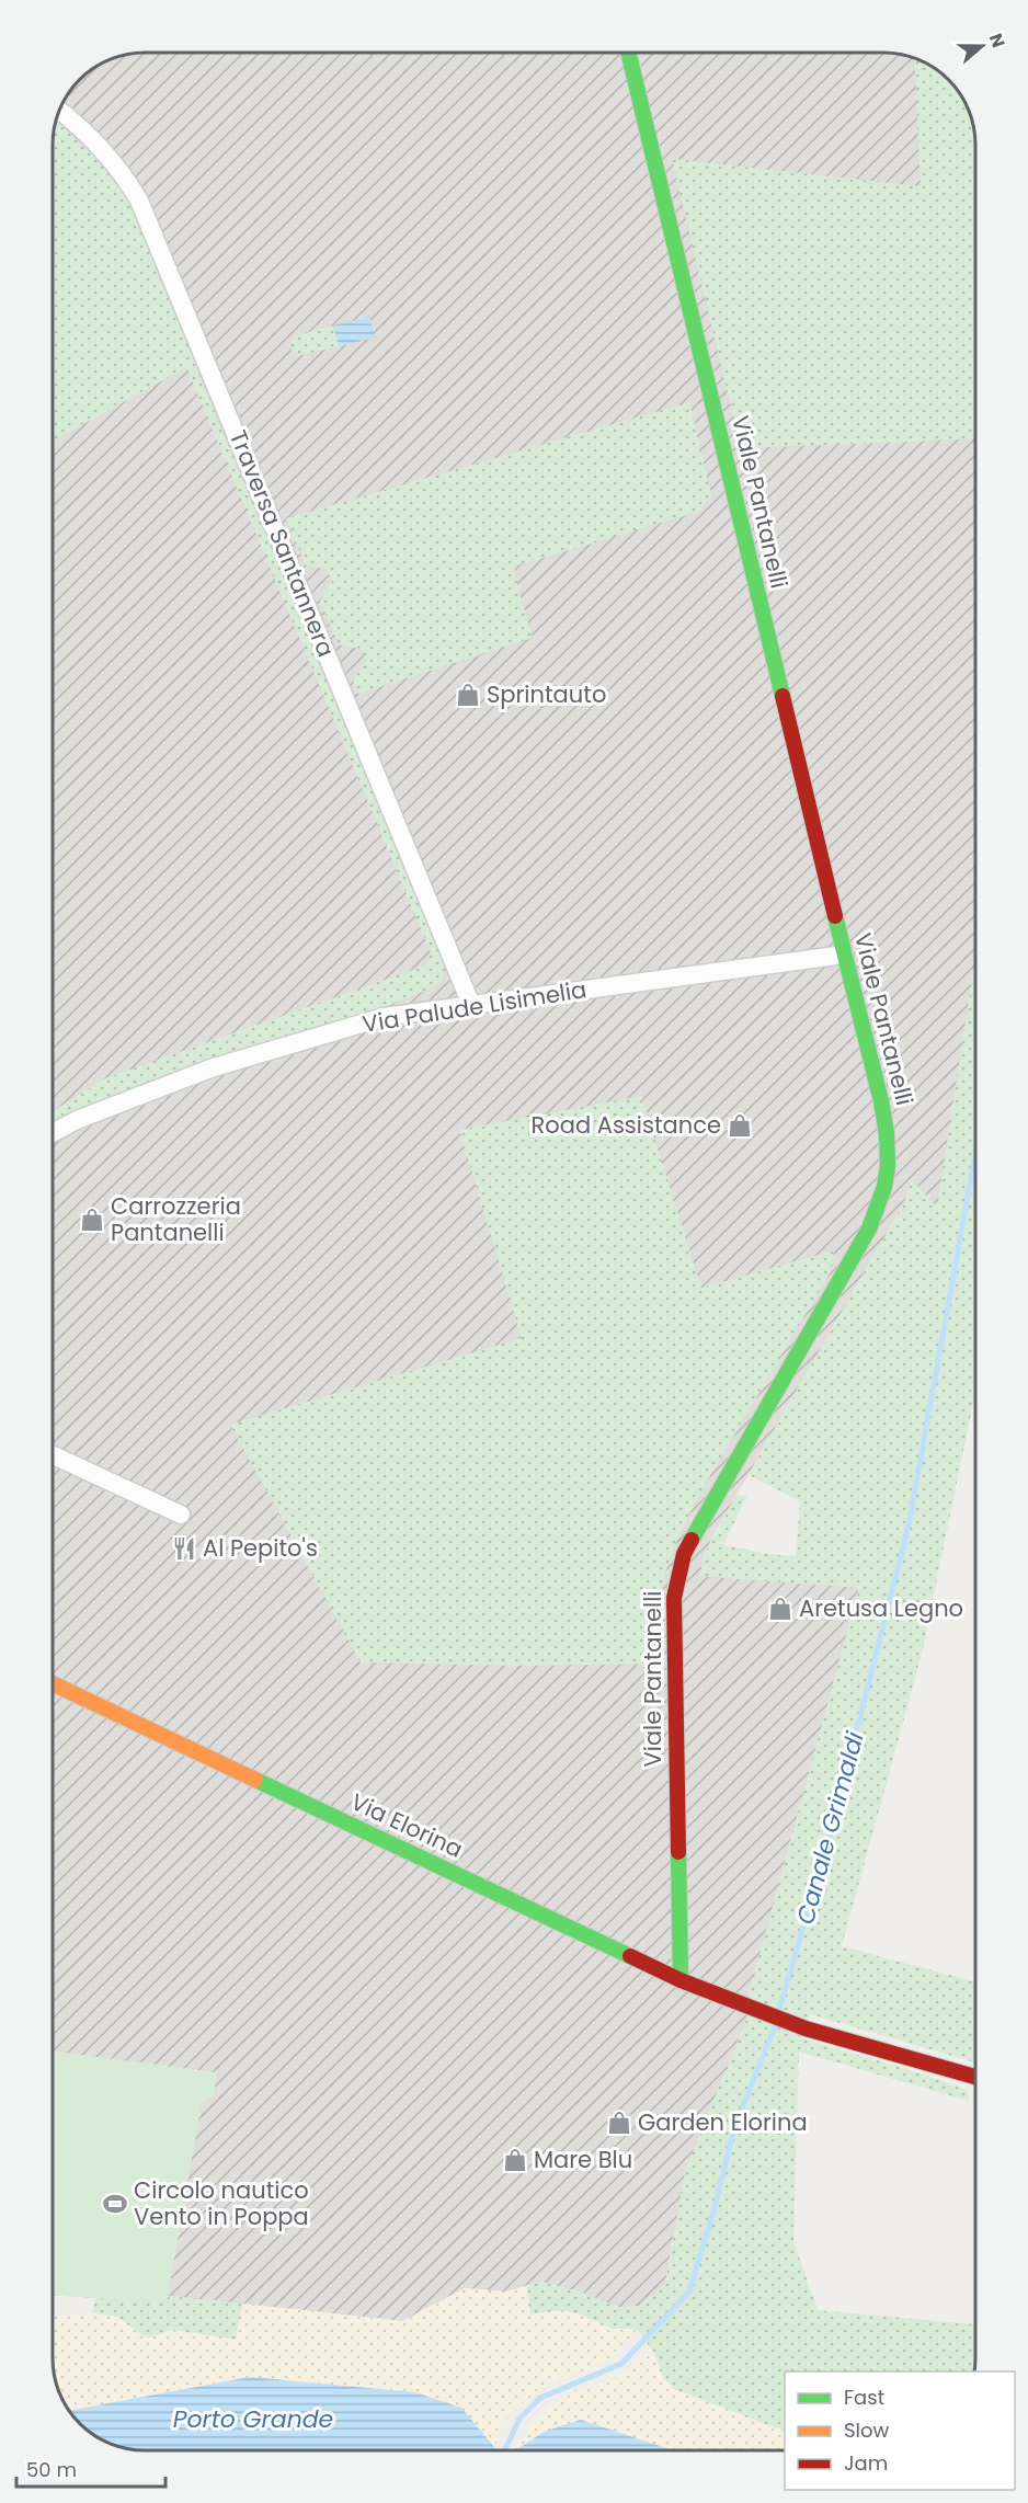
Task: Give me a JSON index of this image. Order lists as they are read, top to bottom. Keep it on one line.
{"streets":{"street":["Viale Pantanelli","Traversa Santannera","Via Palude Lisimelia","Via Elorina"]},"crossings":[["Viale Pantanelli","Via Palude Lisimelia"],["Viale Pantanelli","Via Elorina"],["Traversa Santannera","Via Palude Lisimelia"]],"water":["Canale Grimaldi","Porto Grande"],"places":{"shop":["Sprintauto","Road Assistance","Carrozzeria Pantanelli","Aretusa Legno","Garden Elorina","Mare Blu"],"restaurant":["Al Pepito's"],"sports":["Circolo nautico Vento in Poppa"]},"legend":["Fast","Slow","Jam"],"scale_bar":"50 m","north":"right"}
